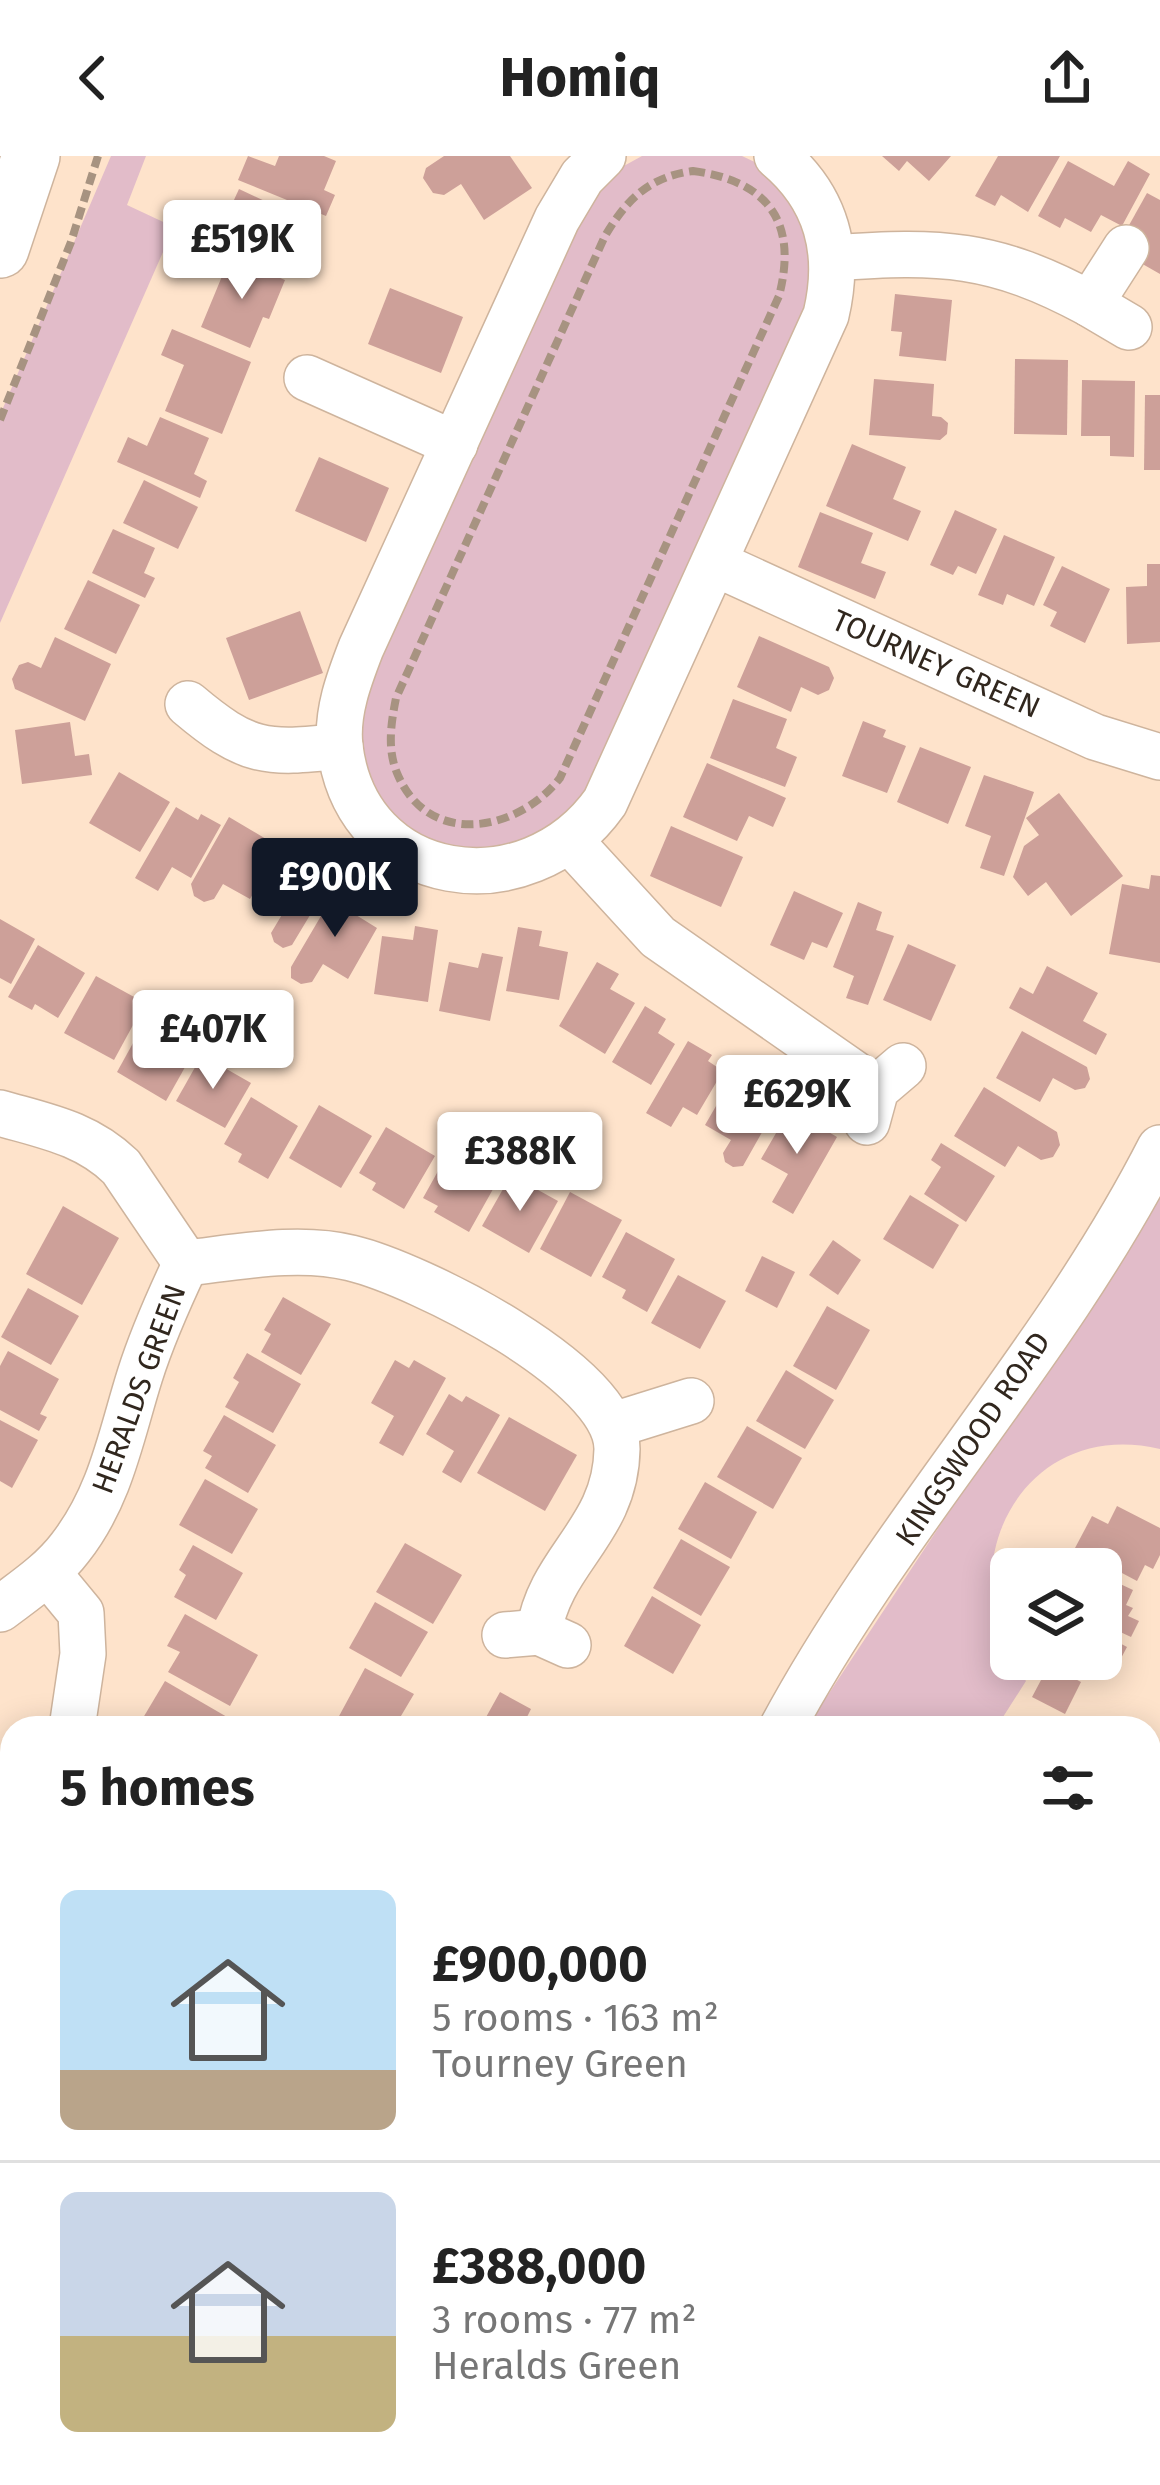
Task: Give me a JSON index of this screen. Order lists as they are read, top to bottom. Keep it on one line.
{"streets":{"street":["TOURNEY GREEN","HERALDS GREEN","KINGSWOOD ROAD"]},"page":{"header":"Homiq","price":["£519K","£900K","£407K","£629K","£388K"],"heading":"5 homes","list":[{"name":"£900,000","note":"5 rooms · 163 m² · Tourney Green"},{"name":"£388,000","note":"3 rooms · 77 m² · Heralds Green"}]}}
